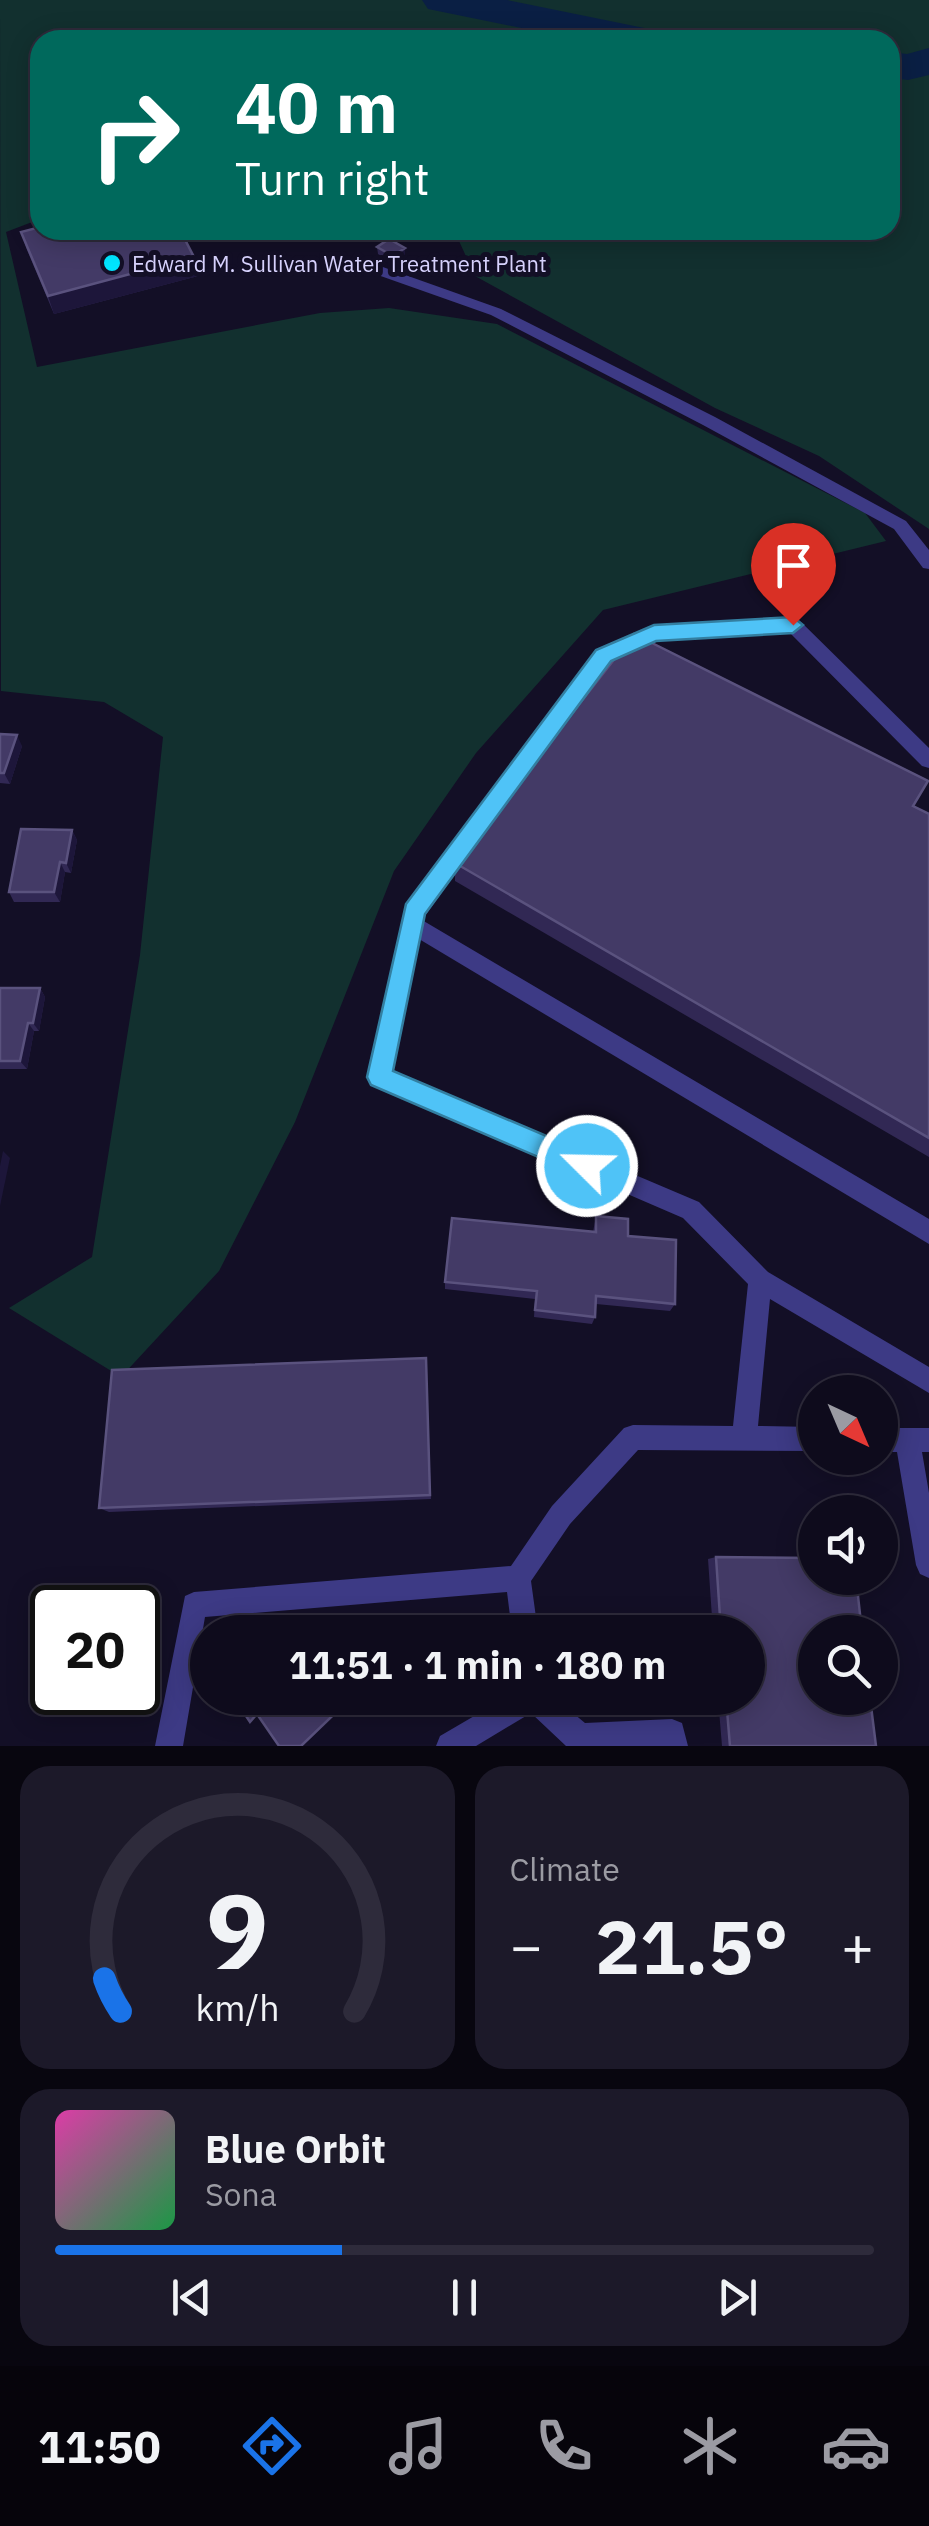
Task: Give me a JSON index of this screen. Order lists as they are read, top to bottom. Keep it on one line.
{"places":["Edward M. Sullivan Water Treatment Plant"],"north":"bottom right","page":{"turn":["40 m","Turn right"],"limit":"20","trip":"11:51 · 1 min · 180 m","tile":"Climate","heat":["−","21.5°","+"],"song":["Blue Orbit","Sona"],"tabs":"11:50","gauge":["9","km/h"]}}
